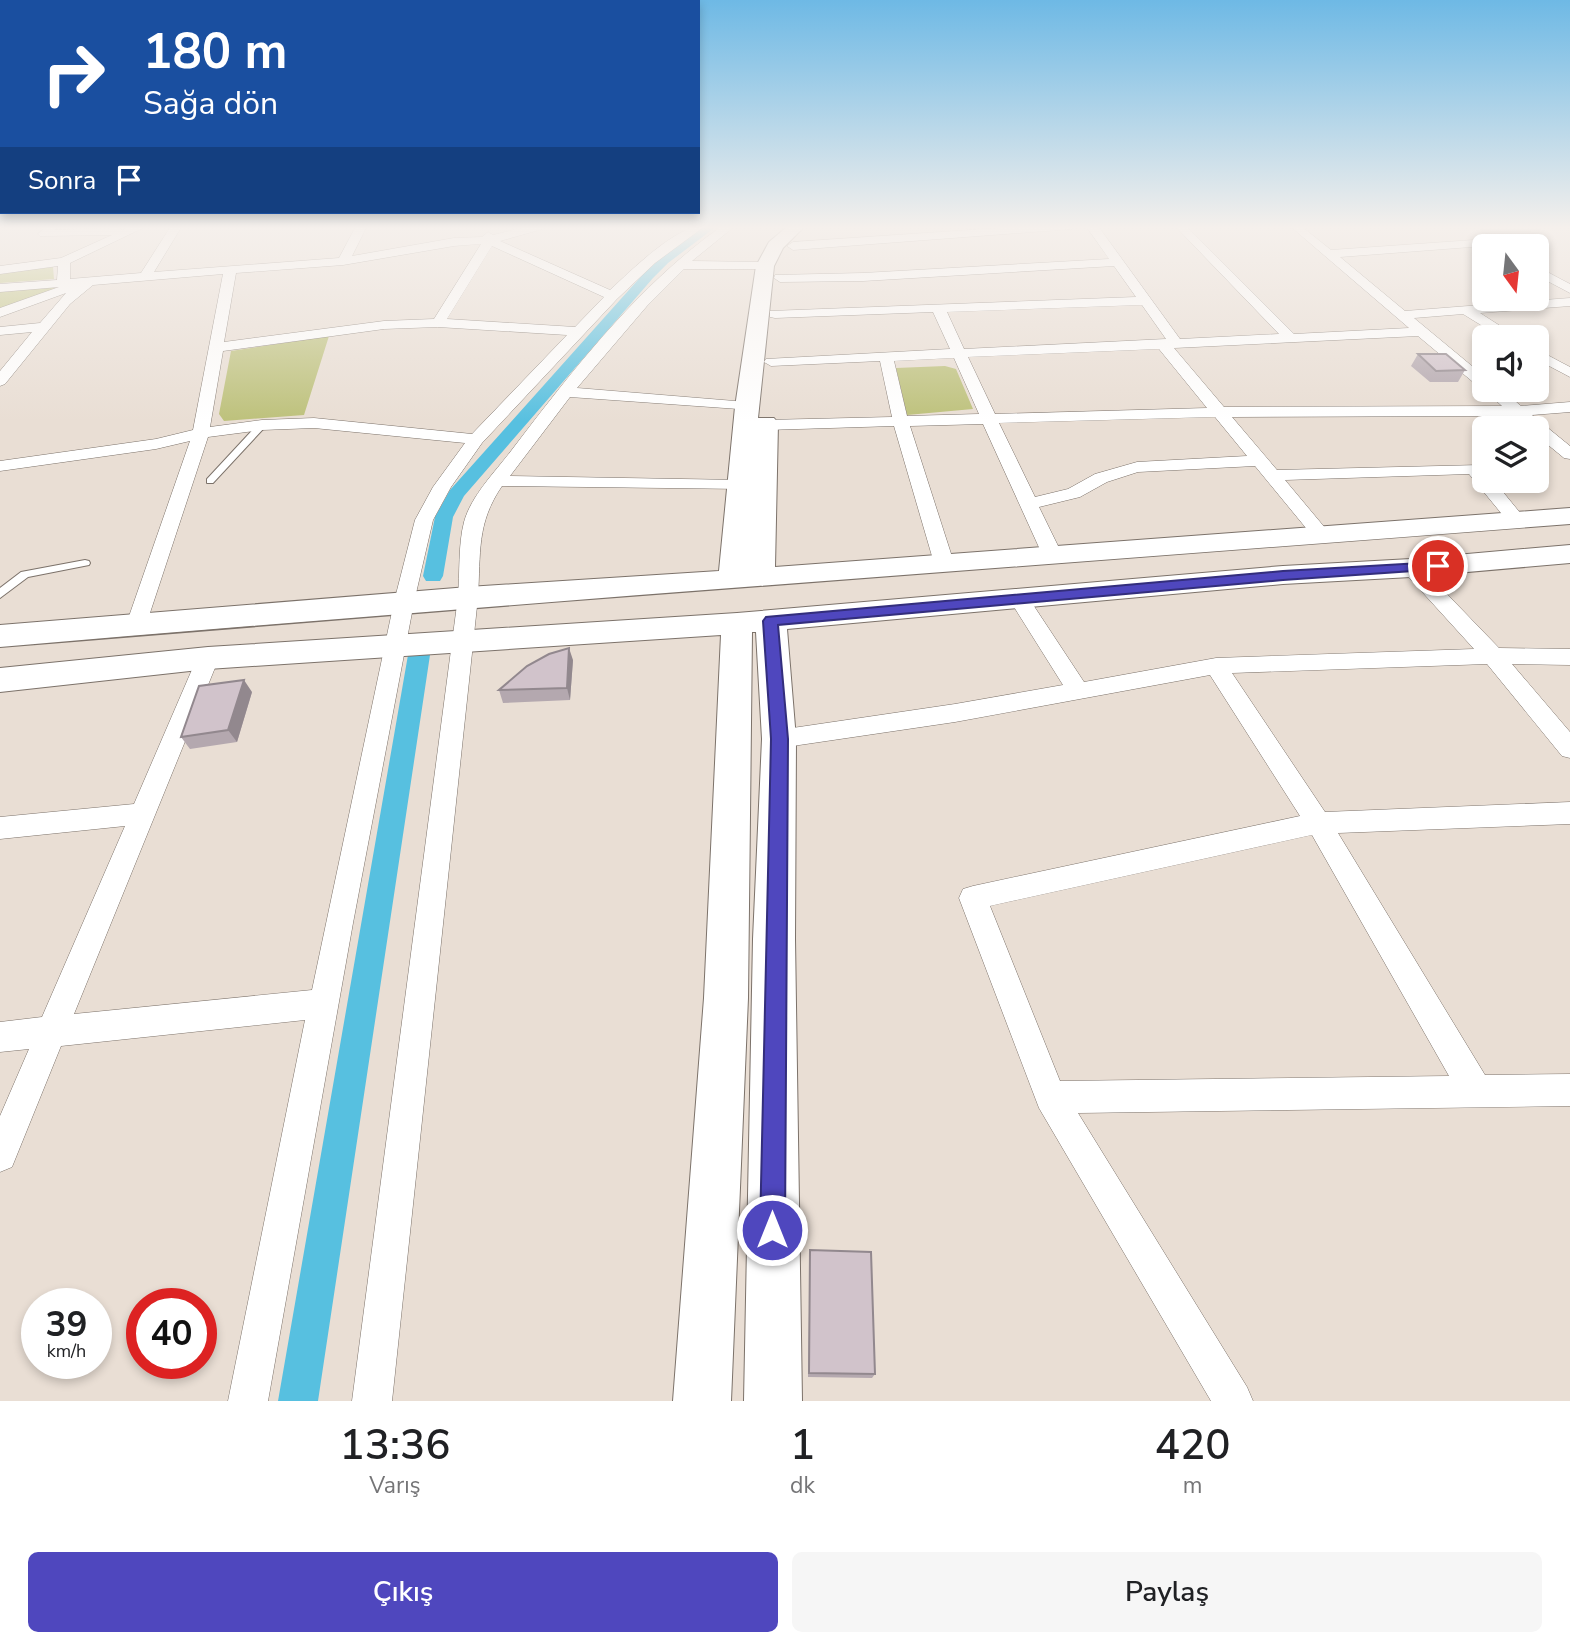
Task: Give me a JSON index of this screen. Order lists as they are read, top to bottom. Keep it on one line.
{"north":"bottom","page":{"turn":["180 m","Sağa dön"],"then":"Sonra","speed":"39 km/h","limit":"40","eta":["13:36","Varış","1","dk","420","m"],"buttons":["Çıkış","Paylaş"]}}
